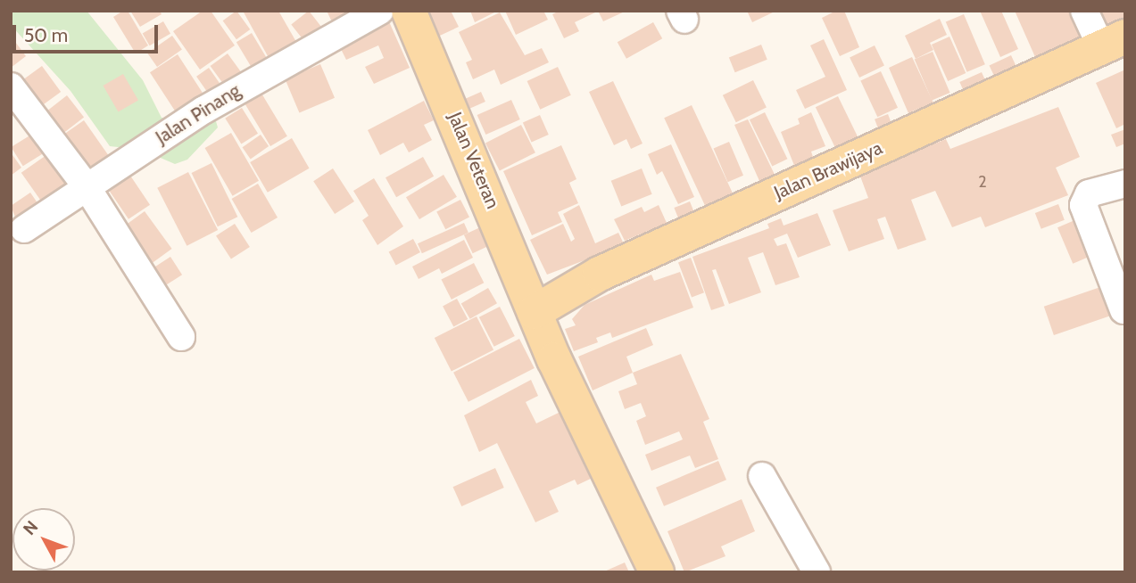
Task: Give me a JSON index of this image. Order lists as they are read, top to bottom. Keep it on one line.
{"streets":{"main road":["Jalan Veteran","Jalan Brawijaya"],"street":["Jalan Pinang"]},"crossings":[["Jalan Veteran","Jalan Brawijaya"]],"house_numbers":["2"],"scale_bar":"50 m","north":"top left"}
